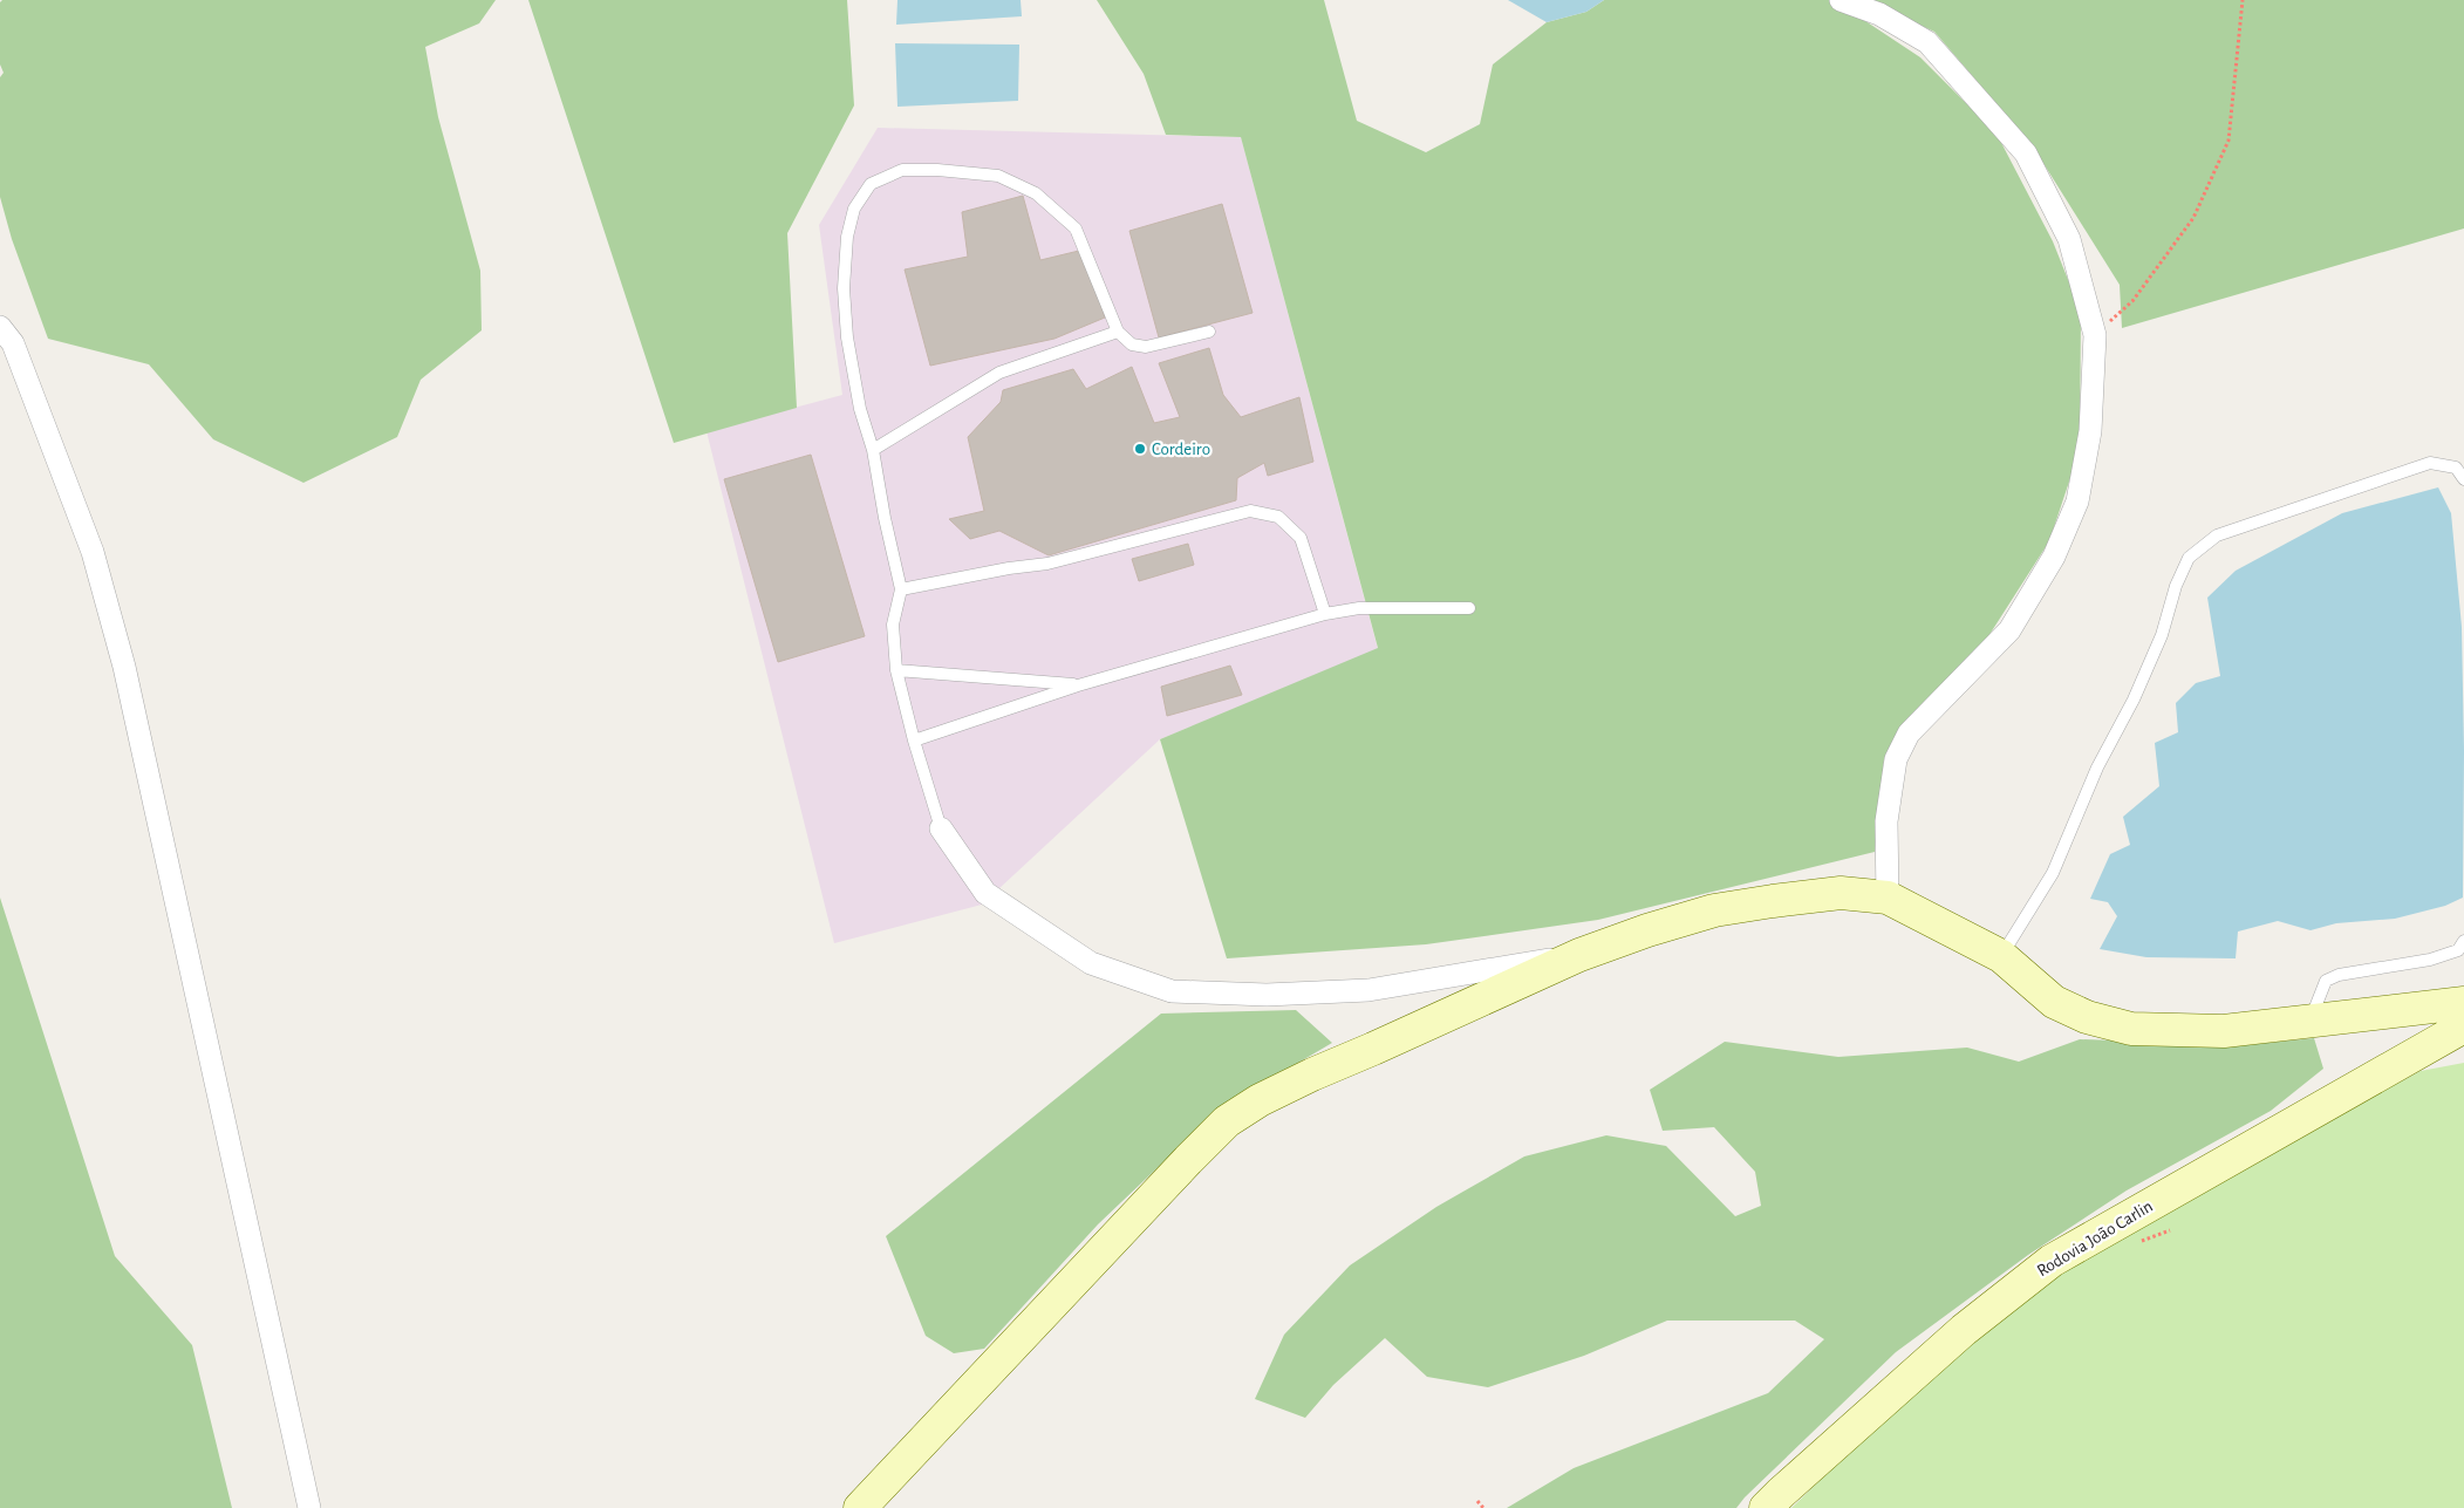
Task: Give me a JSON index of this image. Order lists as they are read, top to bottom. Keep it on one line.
{"streets":{"street":["Rodovia João Carlin"]},"places":["Cordeiro"]}
